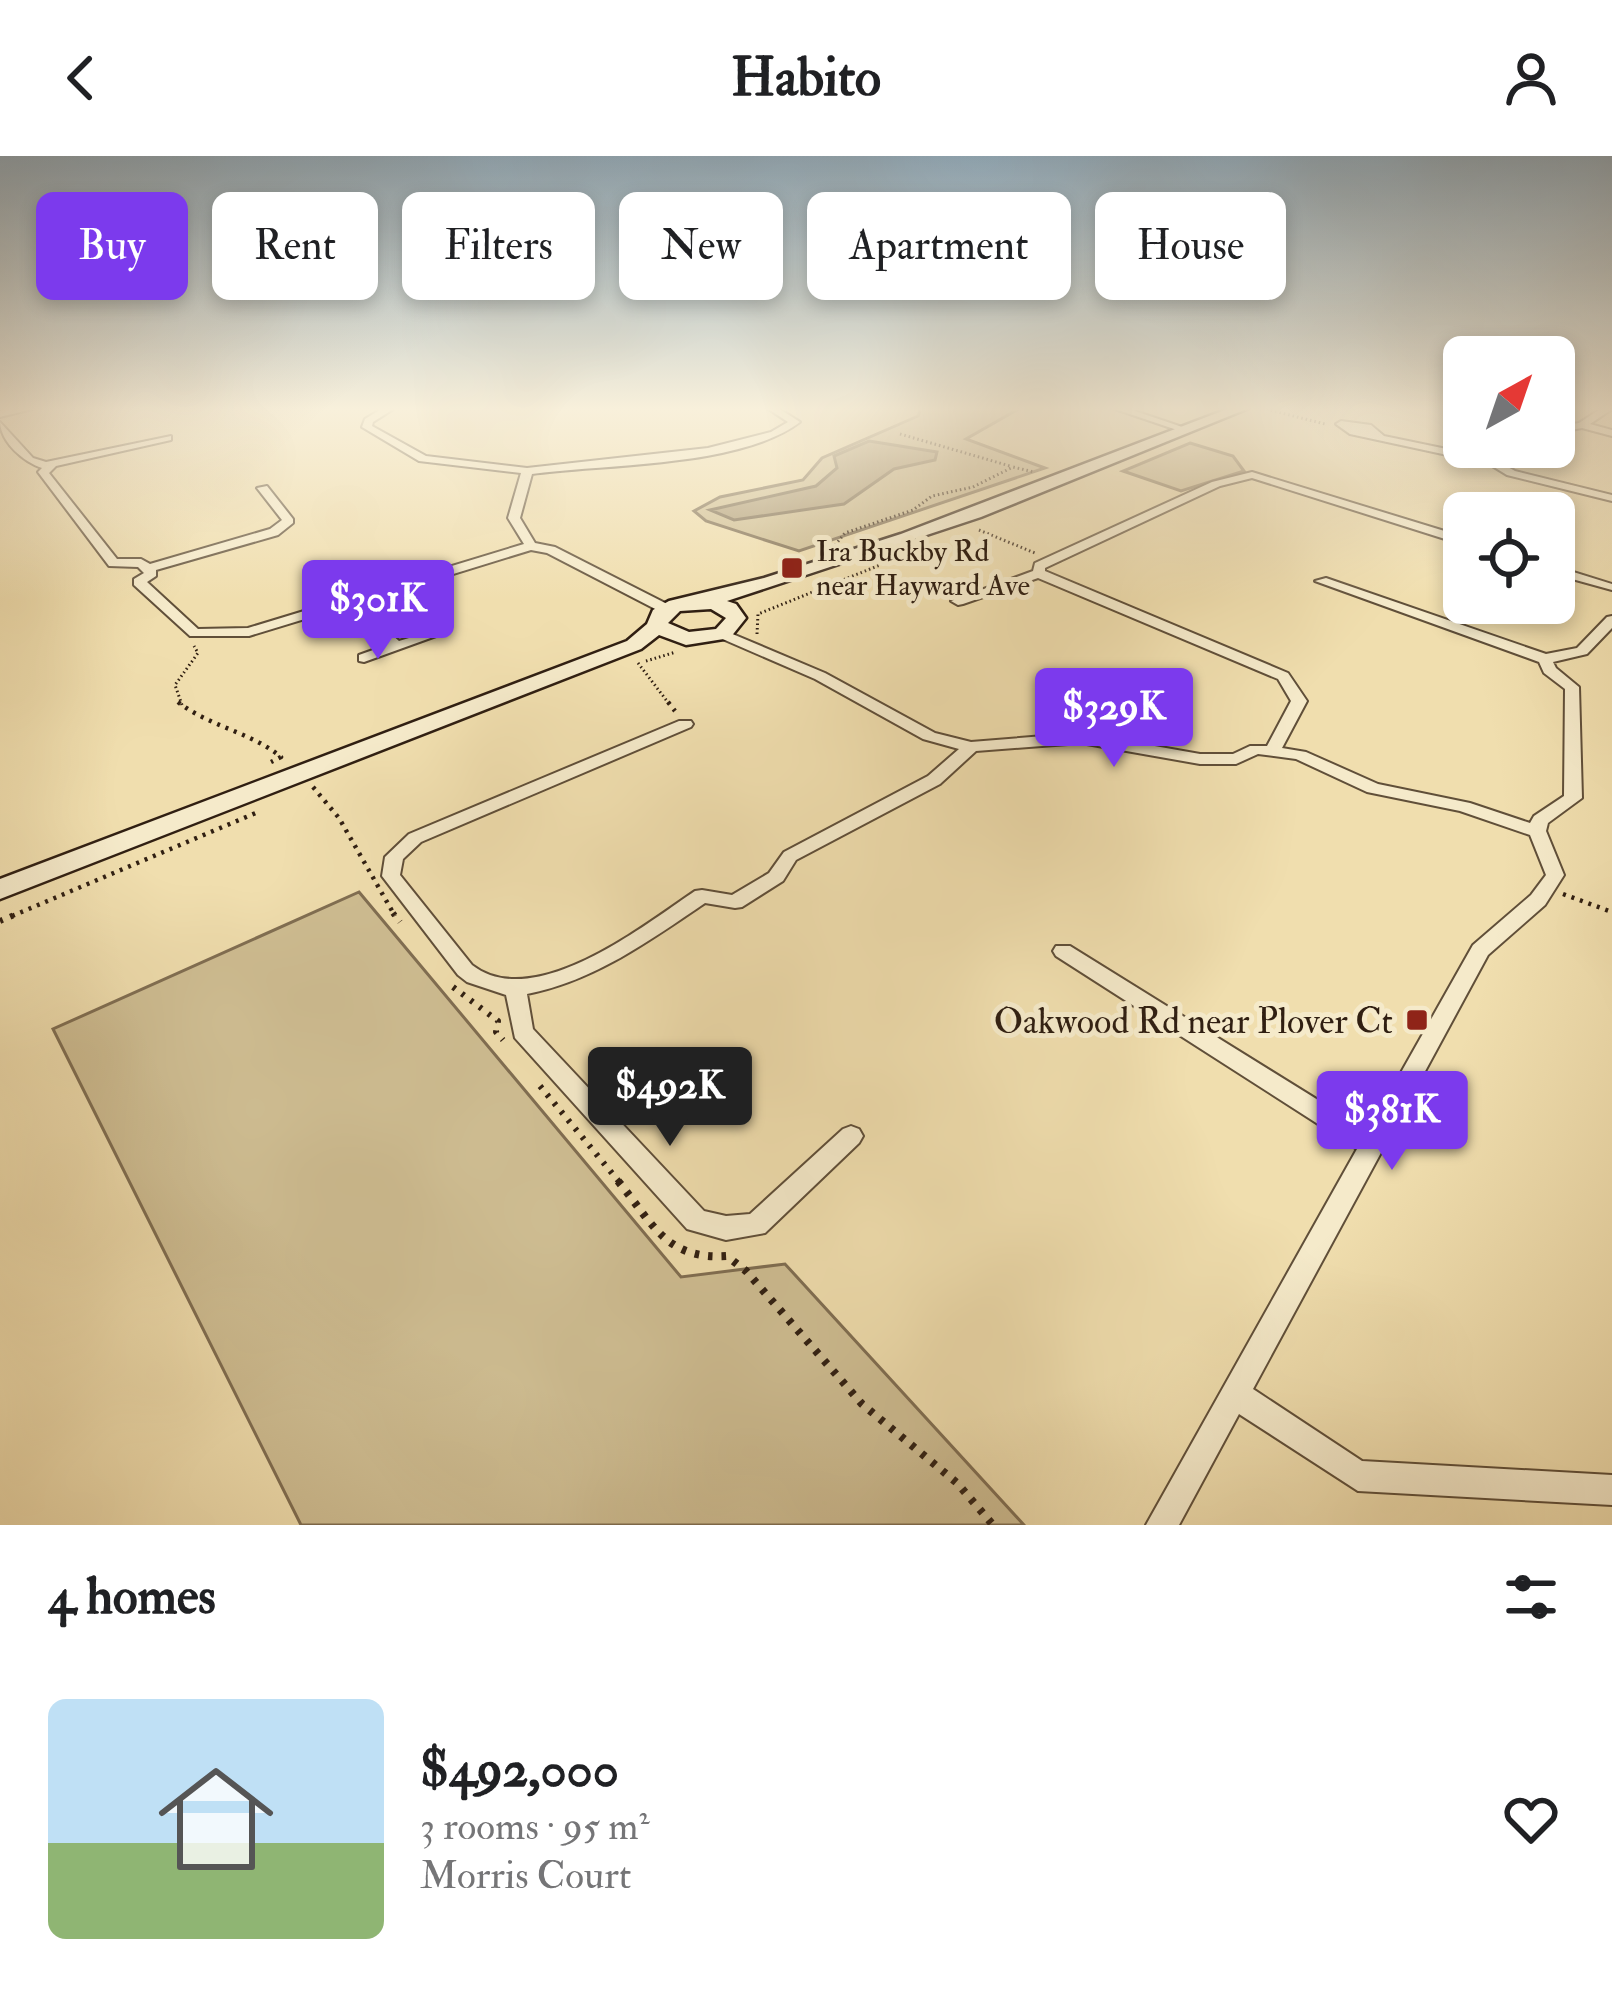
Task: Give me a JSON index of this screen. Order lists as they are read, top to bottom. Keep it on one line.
{"places":{"transit":["Ira Buckby Rd near Hayward Ave","Oakwood Rd near Plover Ct"]},"north":"top right","page":{"header":"Habito","chip":["Buy","Rent","Filters","New","Apartment","House"],"price":["$301K","$329K","$492K","$381K"],"heading":"4 homes","list":[{"name":"$492,000","note":"3 rooms · 95 m² · Morris Court"}]}}
